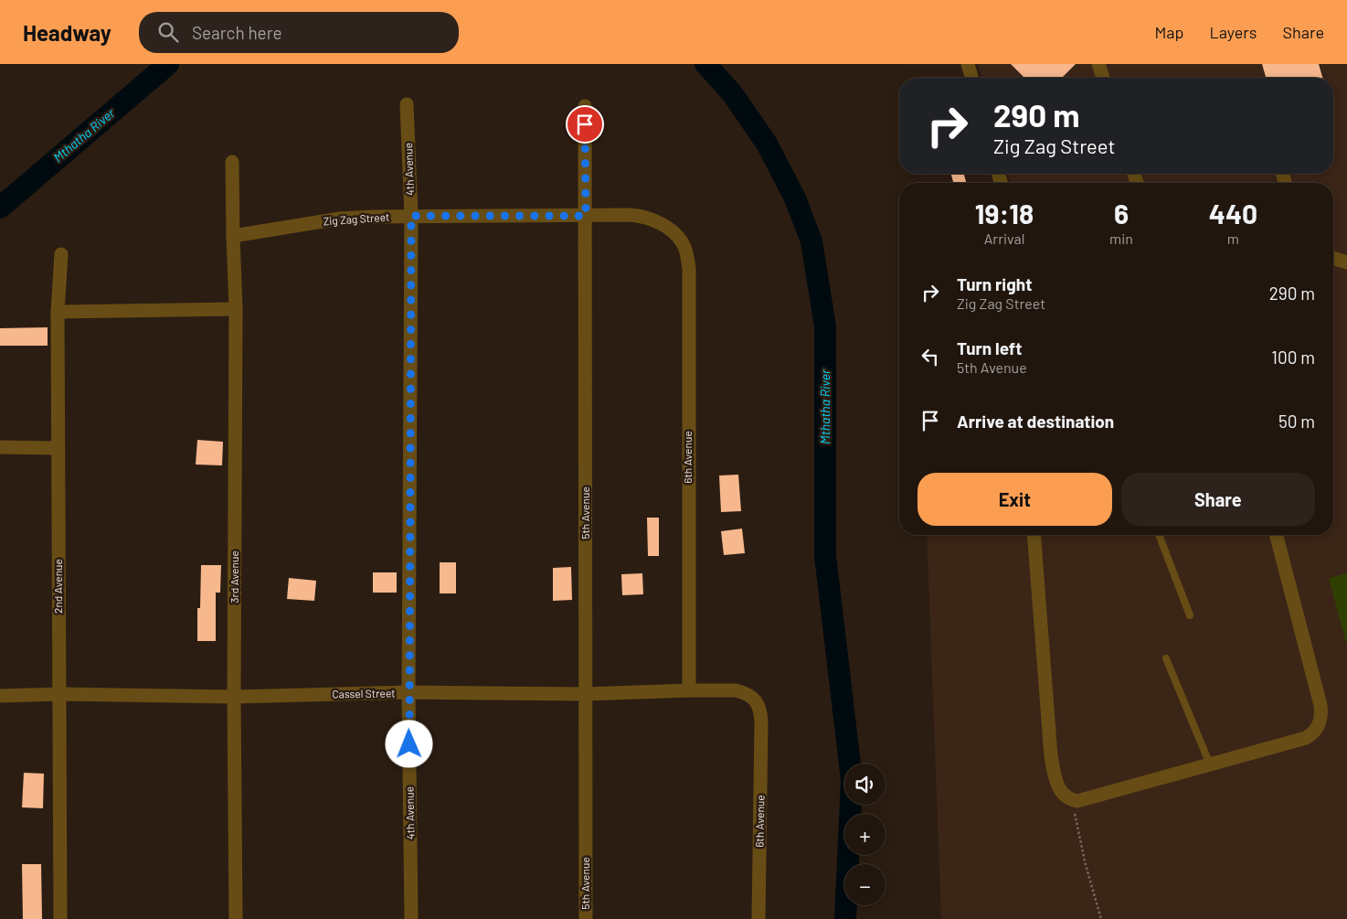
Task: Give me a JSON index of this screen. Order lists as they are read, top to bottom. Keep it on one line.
{"streets":{"street":["4th Avenue","Zig Zag Street","6th Avenue","5th Avenue","3rd Avenue","2nd Avenue","Cassel Street"]},"crossings":[["4th Avenue","Zig Zag Street"],["4th Avenue","Cassel Street"],["Zig Zag Street","6th Avenue"],["Zig Zag Street","5th Avenue"],["Zig Zag Street","3rd Avenue"],["6th Avenue","Cassel Street"],["5th Avenue","Cassel Street"],["3rd Avenue","Cassel Street"],["2nd Avenue","Cassel Street"]],"water":["Mthatha River"],"page":{"header":"Headway","search":"Search here","nav":["Map","Layers","Share"],"turn":["290 m","Zig Zag Street"],"eta":["19:18","Arrival","6","min","440","m"],"list":[{"name":"Turn right","note":"Zig Zag Street","value":"290 m"},{"name":"Turn left","note":"5th Avenue","value":"100 m"},{"name":"Arrive at destination","value":"50 m"}],"buttons":["Exit","Share"],"map_buttons":["+","−"]}}
